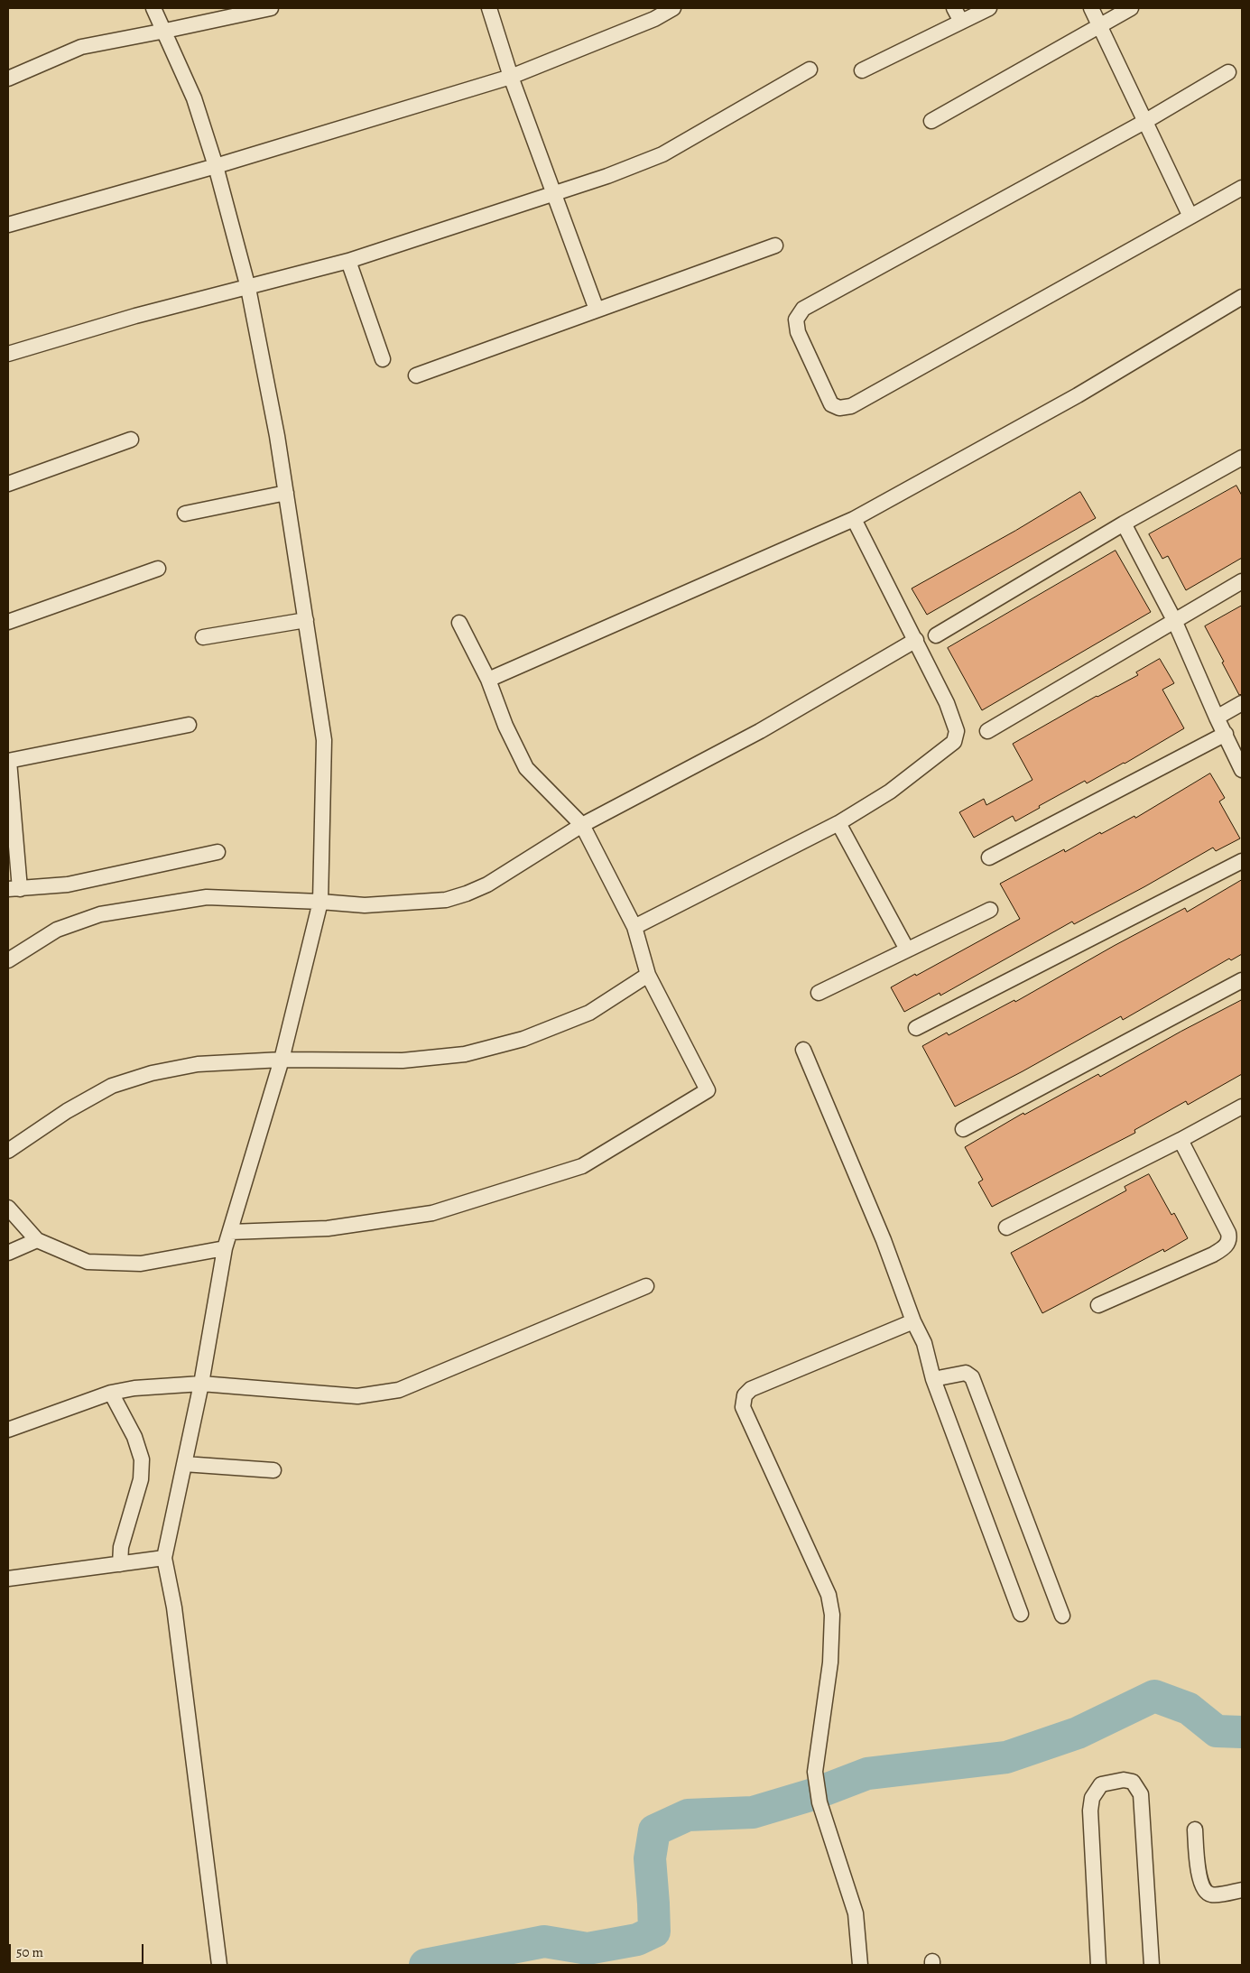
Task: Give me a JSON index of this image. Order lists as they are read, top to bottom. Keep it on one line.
{"scale_bar":"50 m"}
